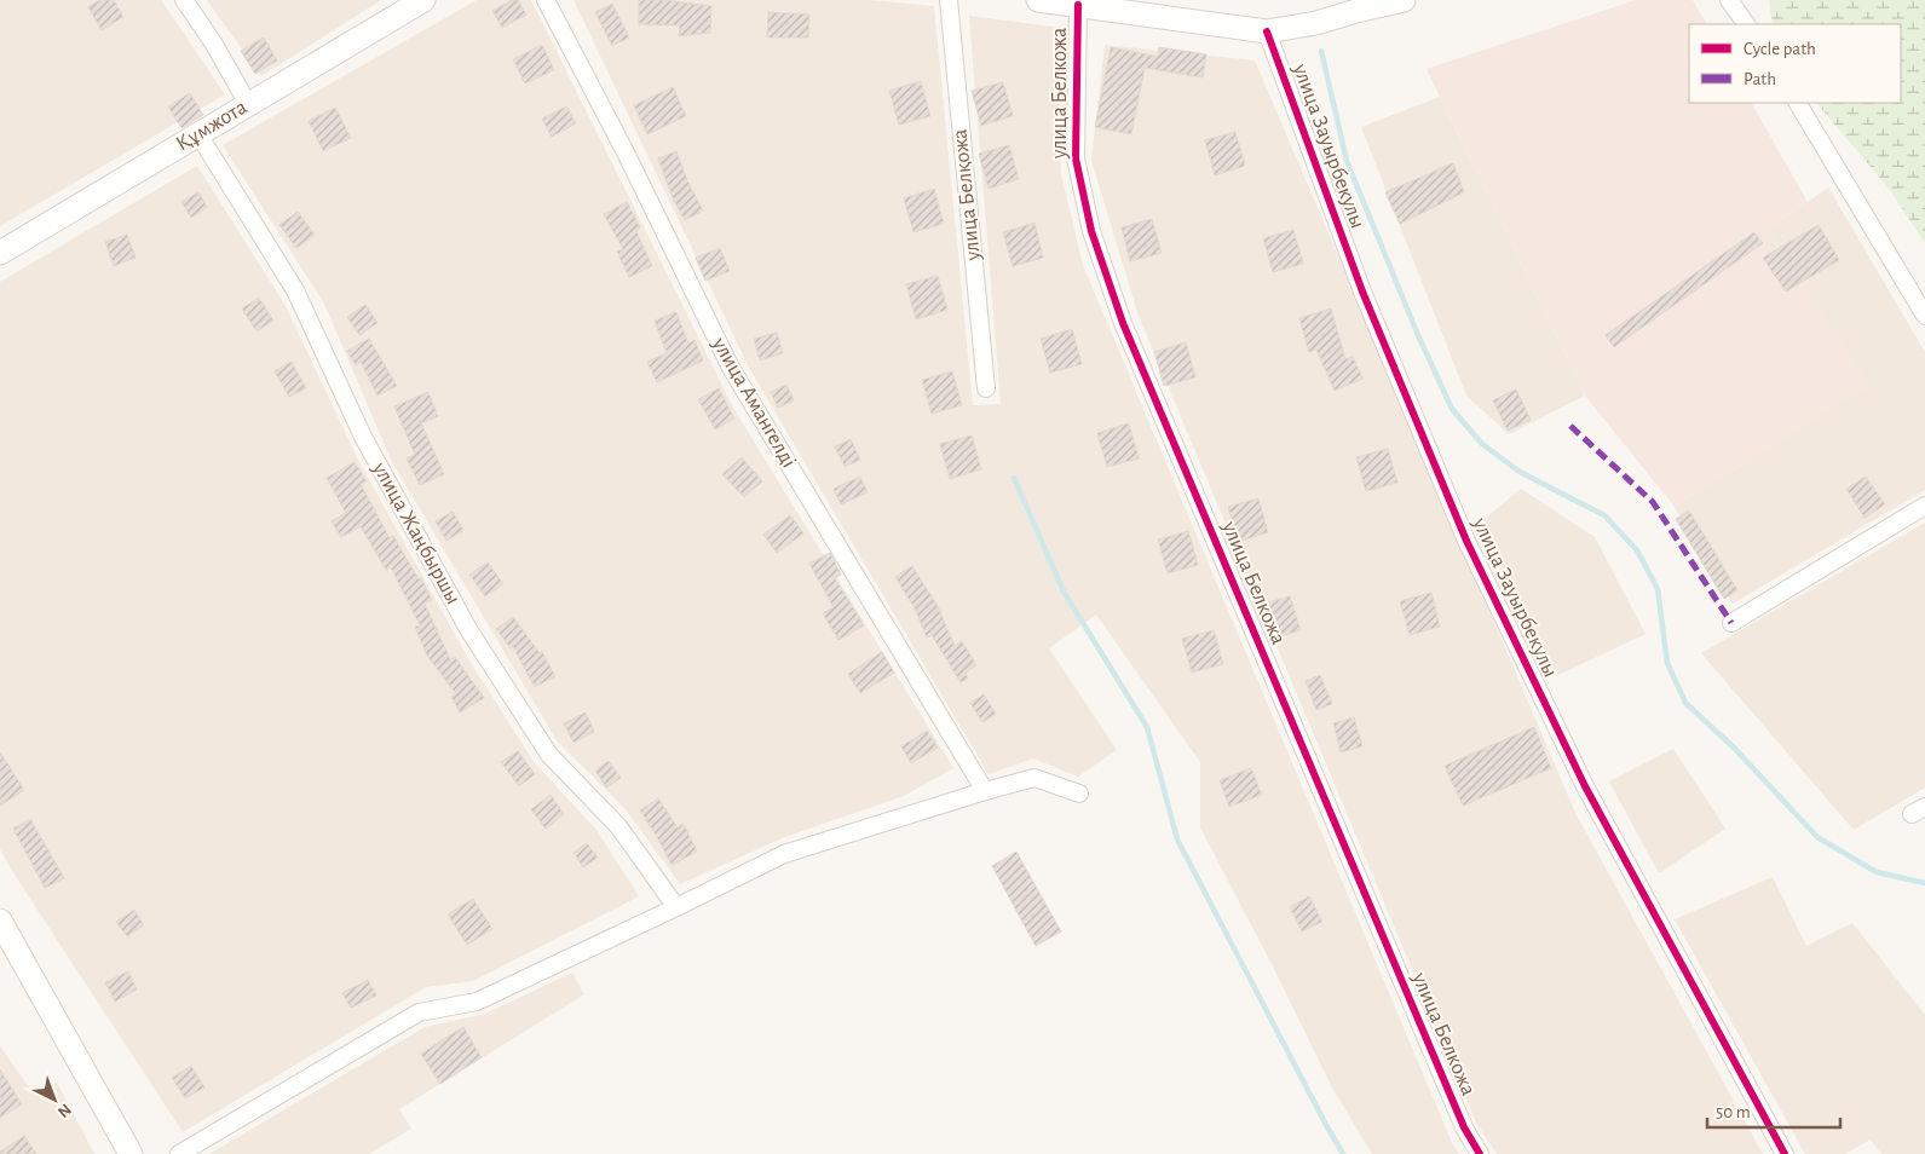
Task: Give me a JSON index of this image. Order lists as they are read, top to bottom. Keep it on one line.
{"streets":{"street":["улица Белкожа","Құмжота","улица Зауырбекулы","улица Белқожа","улица Амангелді","улица Жаңбыршы"]},"crossings":[["Құмжота","улица Жаңбыршы"]],"legend":["Cycle path","Path"],"scale_bar":"50 m","north":"bottom right"}
